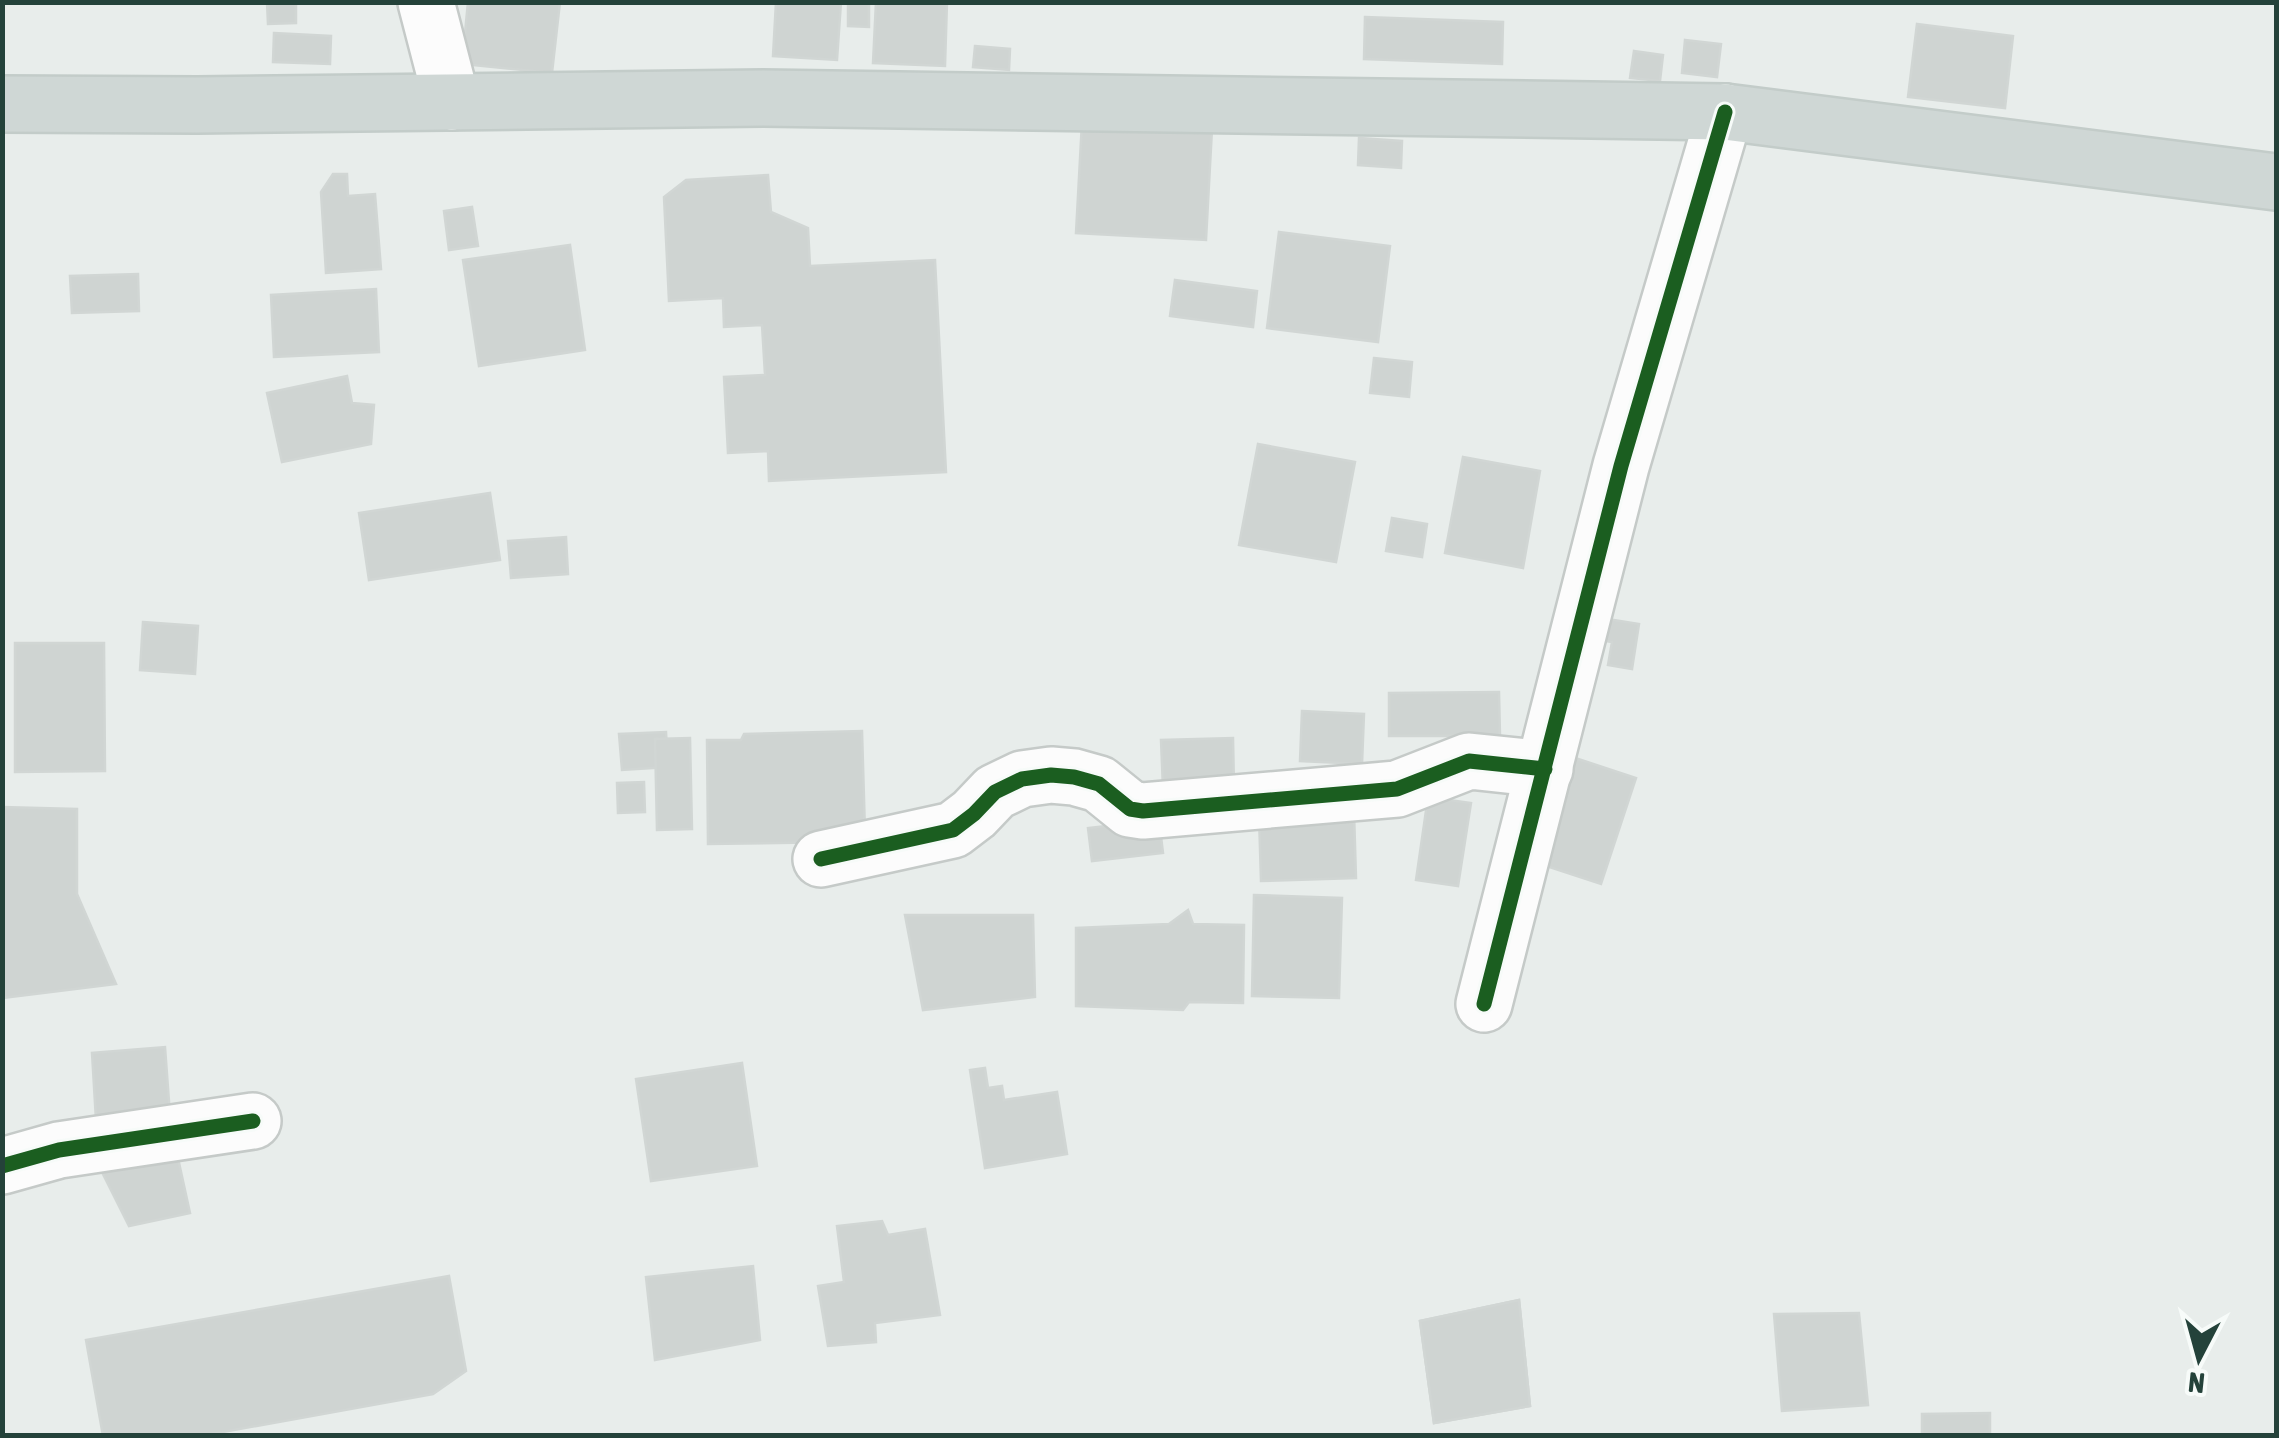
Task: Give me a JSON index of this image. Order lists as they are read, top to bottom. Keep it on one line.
{"north":"bottom"}
